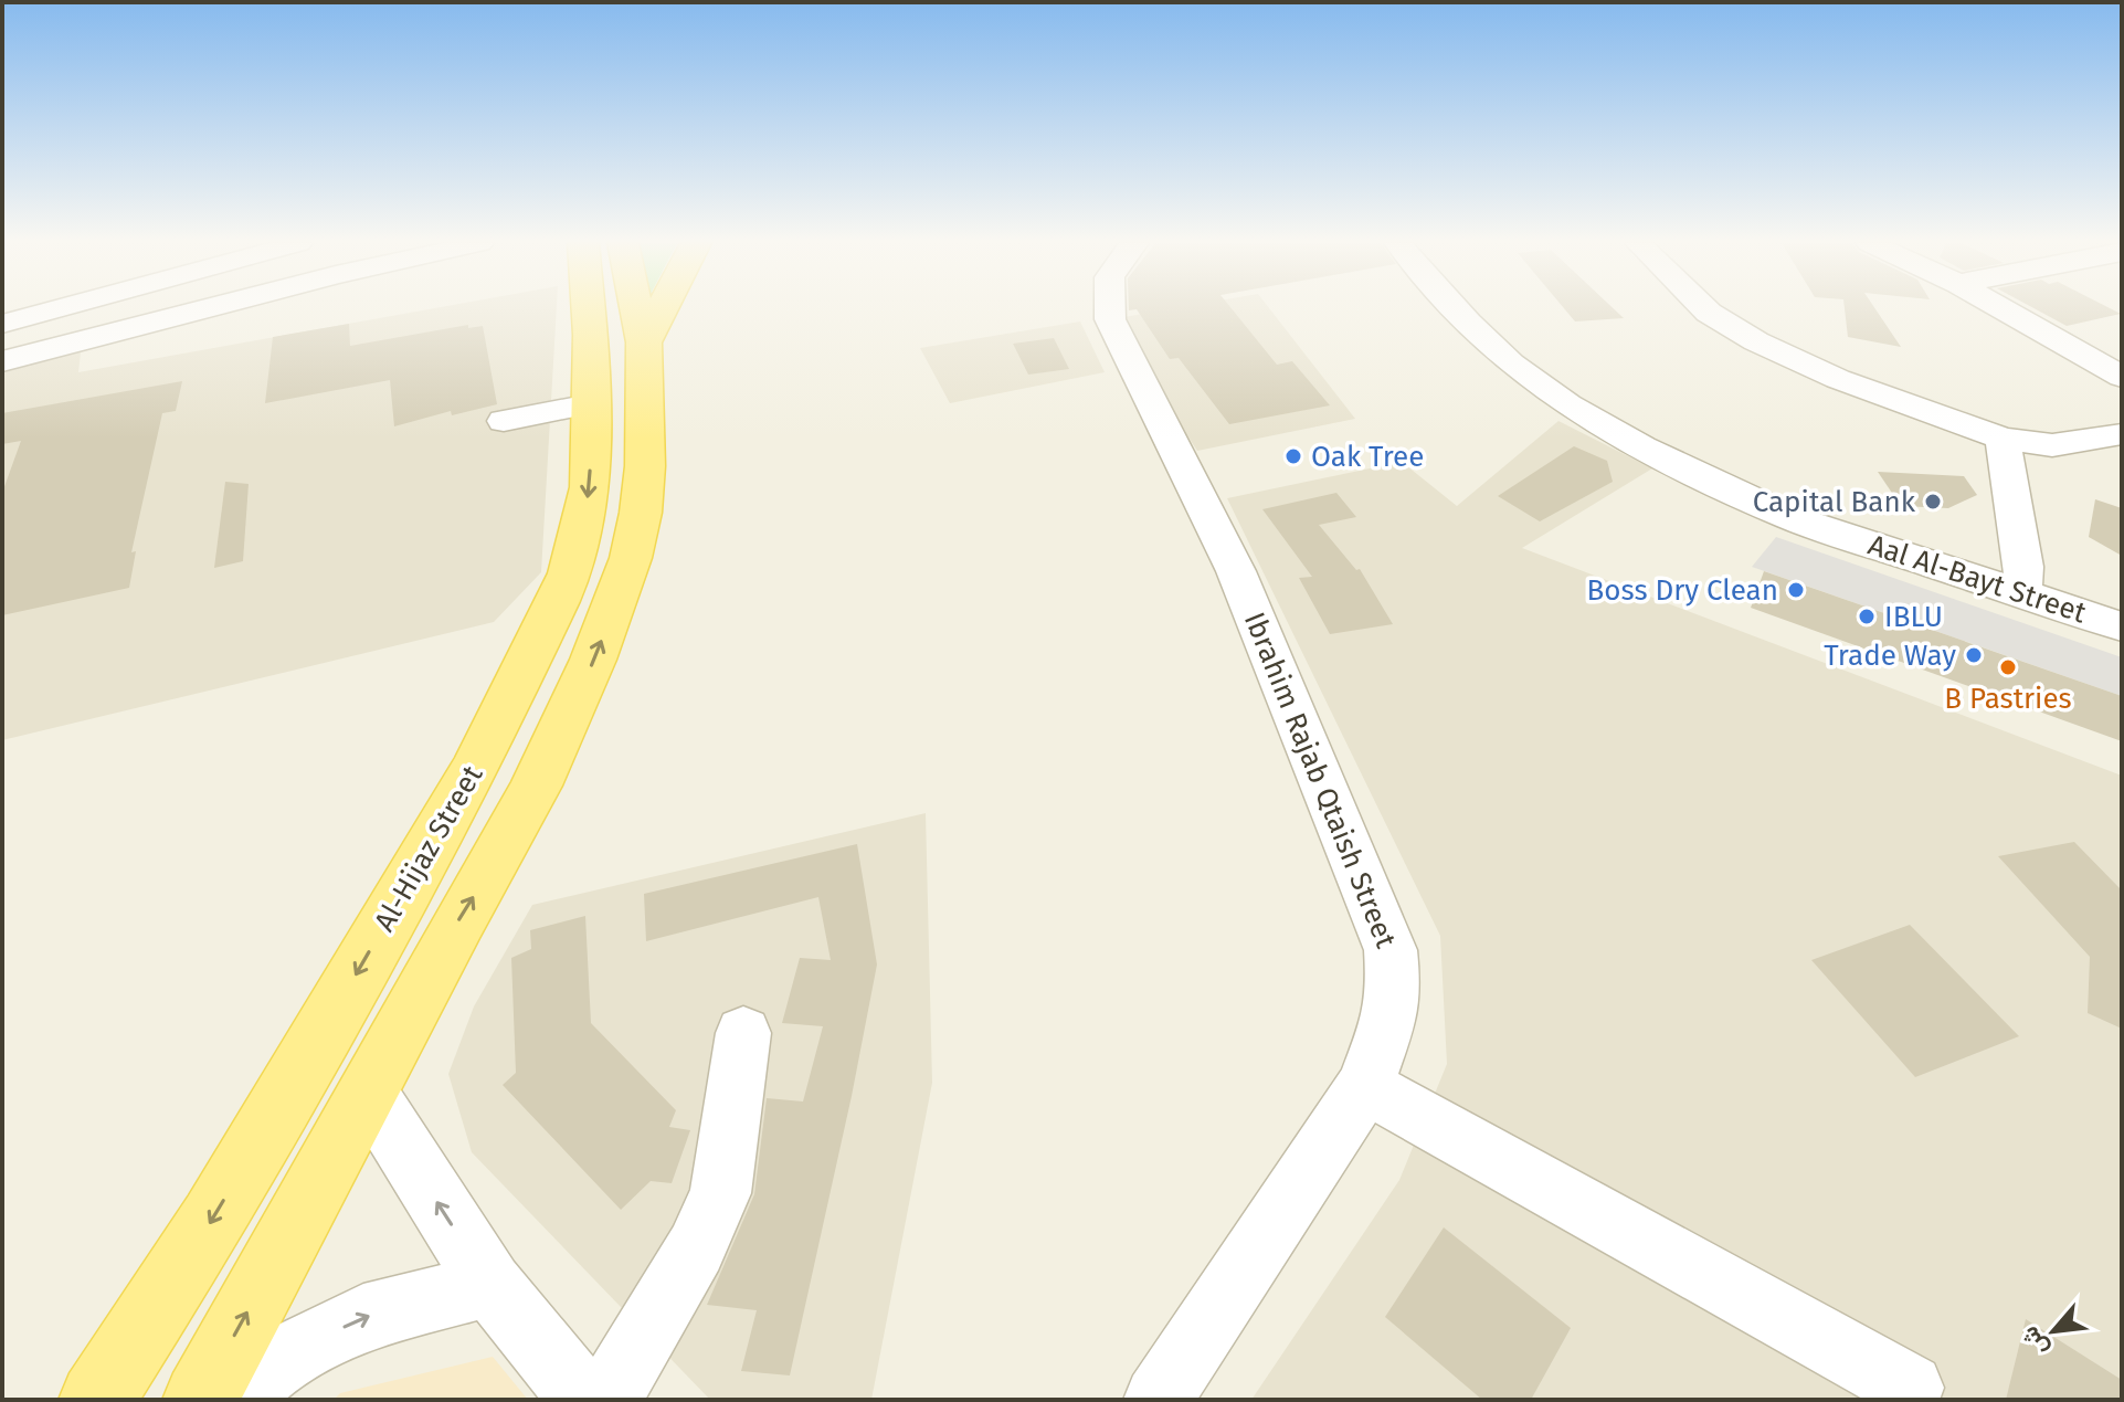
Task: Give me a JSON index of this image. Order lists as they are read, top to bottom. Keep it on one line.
{"streets":{"main road":["Al-Hijaz Street"],"street":["Aal Al-Bayt Street","Ibrahim Rajab Qtaish Street"]},"places":["Oak Tree","Capital Bank","Boss Dry Clean","IBLU","Trade Way","B Pastries"],"north":"bottom left"}
